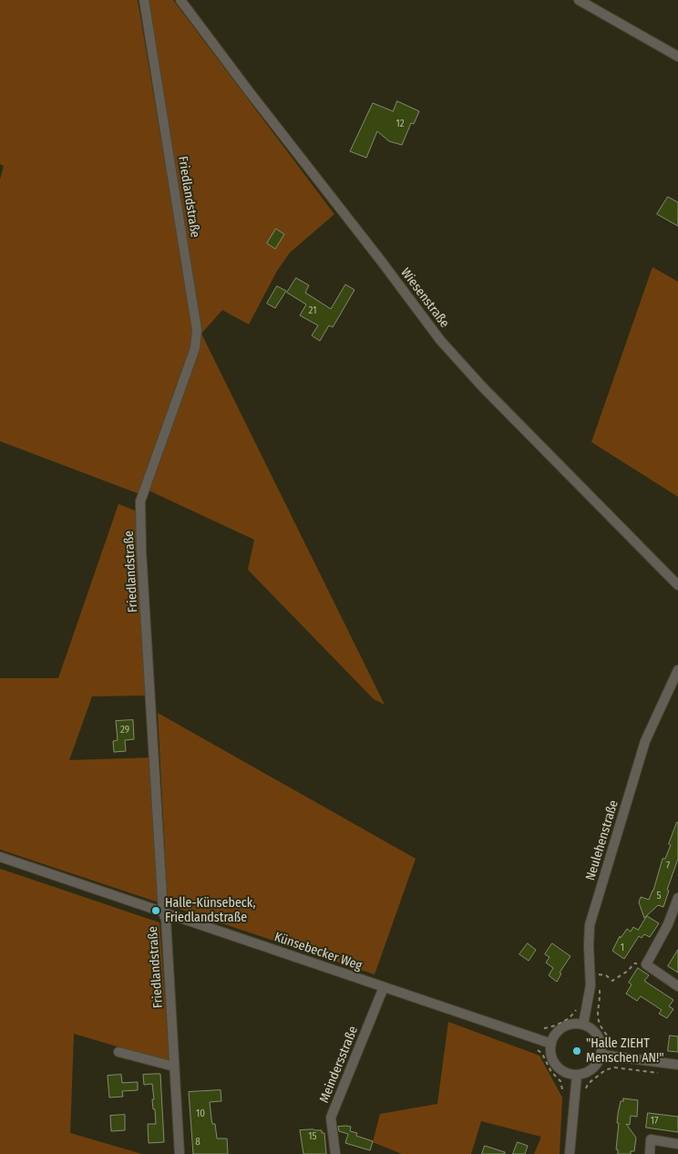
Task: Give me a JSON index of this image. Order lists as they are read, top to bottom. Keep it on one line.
{"streets":{"street":["Friedlandstraße","Wiesenstraße","Neulehenstraße","Künsebecker Weg","Meindersstraße"]},"crossings":[["Friedlandstraße","Künsebecker Weg"],["Neulehenstraße","Künsebecker Weg"],["Künsebecker Weg","Meindersstraße"]],"places":["Halle-Künsebeck, Friedlandstraße","\"Halle ZIEHT Menschen AN!\""],"house_numbers":["12","21","29","7","5","1","10","17","15","8"]}
